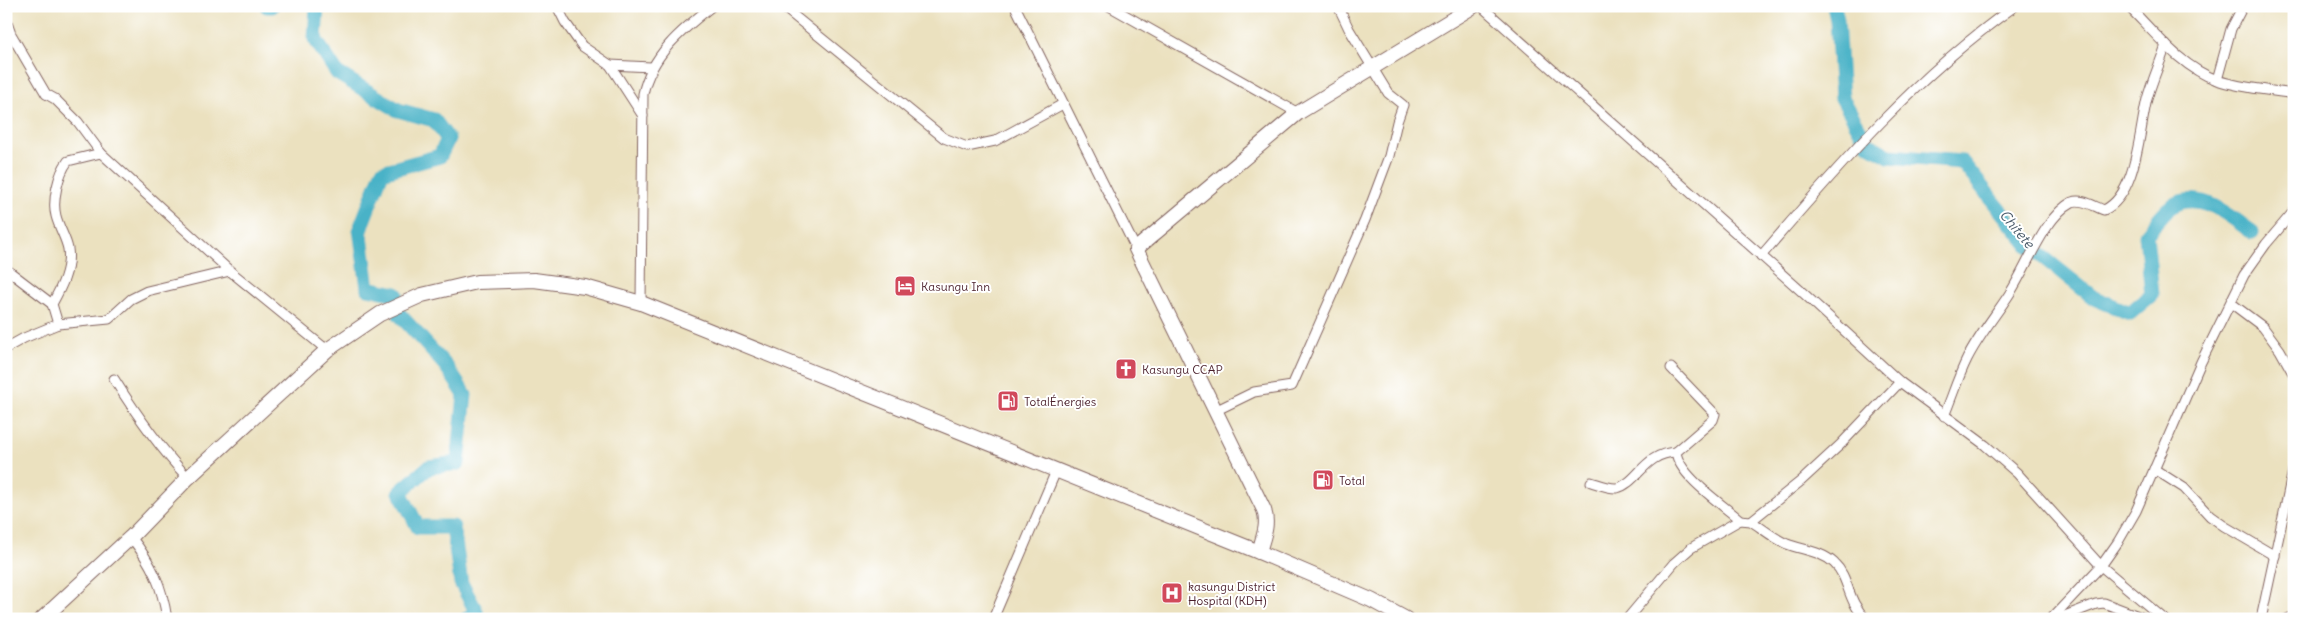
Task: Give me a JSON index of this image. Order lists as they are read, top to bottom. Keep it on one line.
{"water":["Chitete"],"places":{"hotel":["Kasungu Inn"],"church":["Kasungu CCAP"],"fuel station":["TotalÉnergies","Total"],"hospital":["kasungu District Hospital (KDH)"]}}
